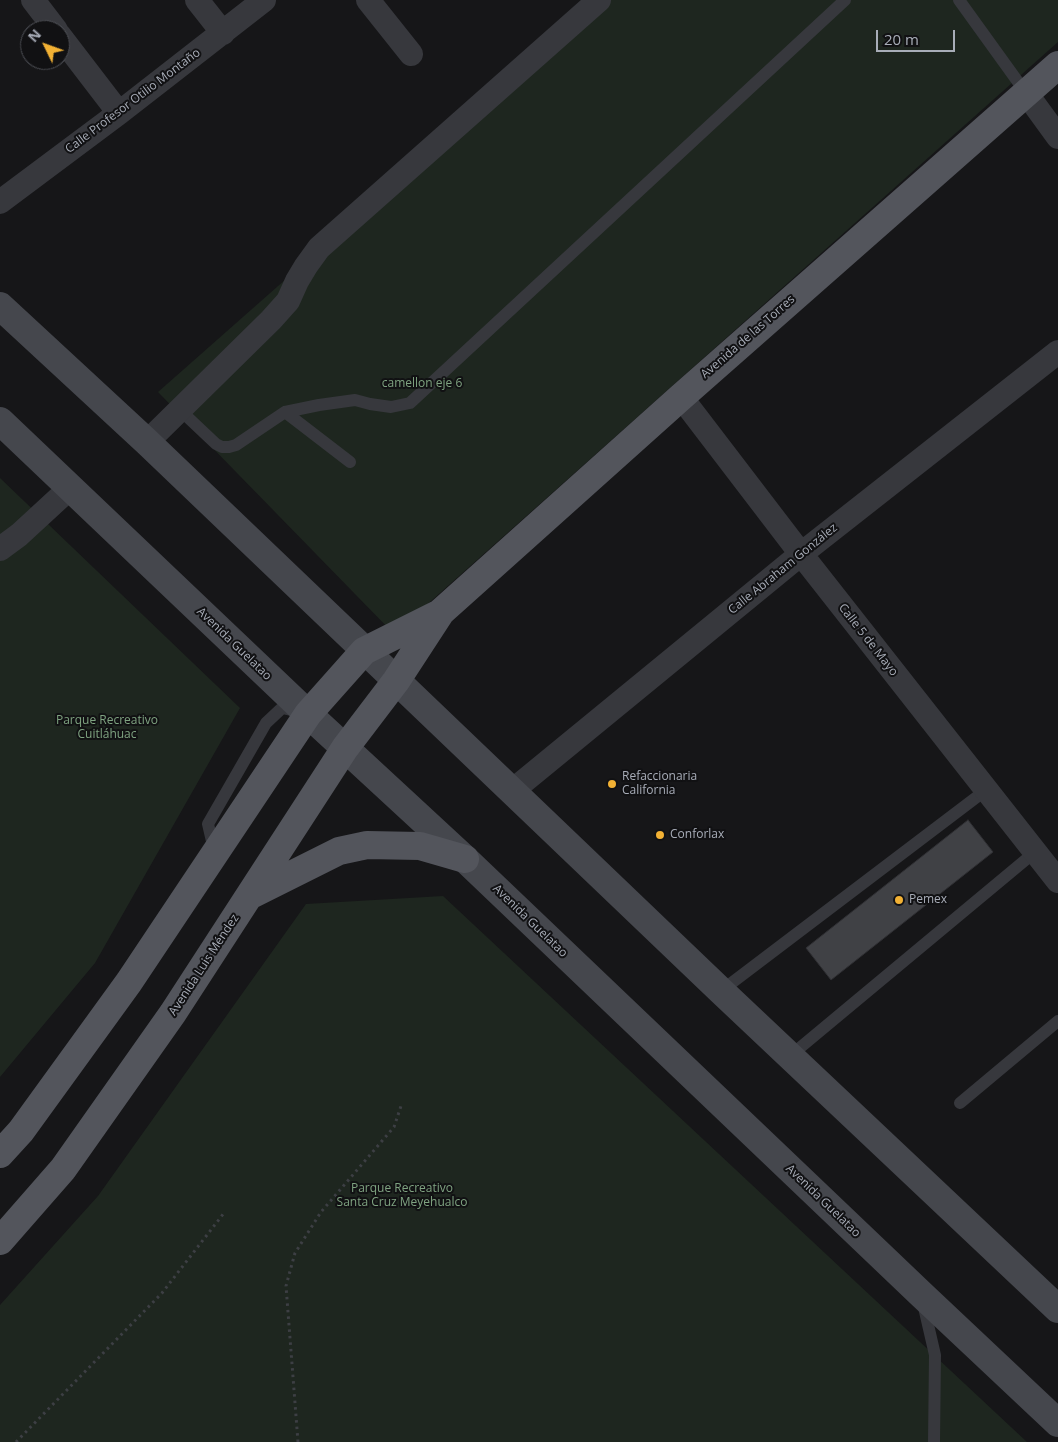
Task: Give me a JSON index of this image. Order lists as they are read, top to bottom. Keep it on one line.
{"streets":{"main road":["Avenida de las Torres","Avenida Guelatao","Avenida Luis Méndez"],"street":["Calle Profesor Otilio Montaño","Calle Abraham González","Calle 5 de Mayo"]},"crossings":[["Avenida de las Torres","Calle 5 de Mayo"],["Avenida de las Torres","Avenida Luis Méndez"],["Calle Abraham González","Calle 5 de Mayo"],["Avenida Guelatao","Avenida Luis Méndez"]],"parks":["camellon eje 6","Parque Recreativo Cuitláhuac","Parque Recreativo Santa Cruz Meyehualco"],"places":["Refaccionaria California","Conforlax","Pemex"],"scale_bar":"20 m","north":"top left"}
